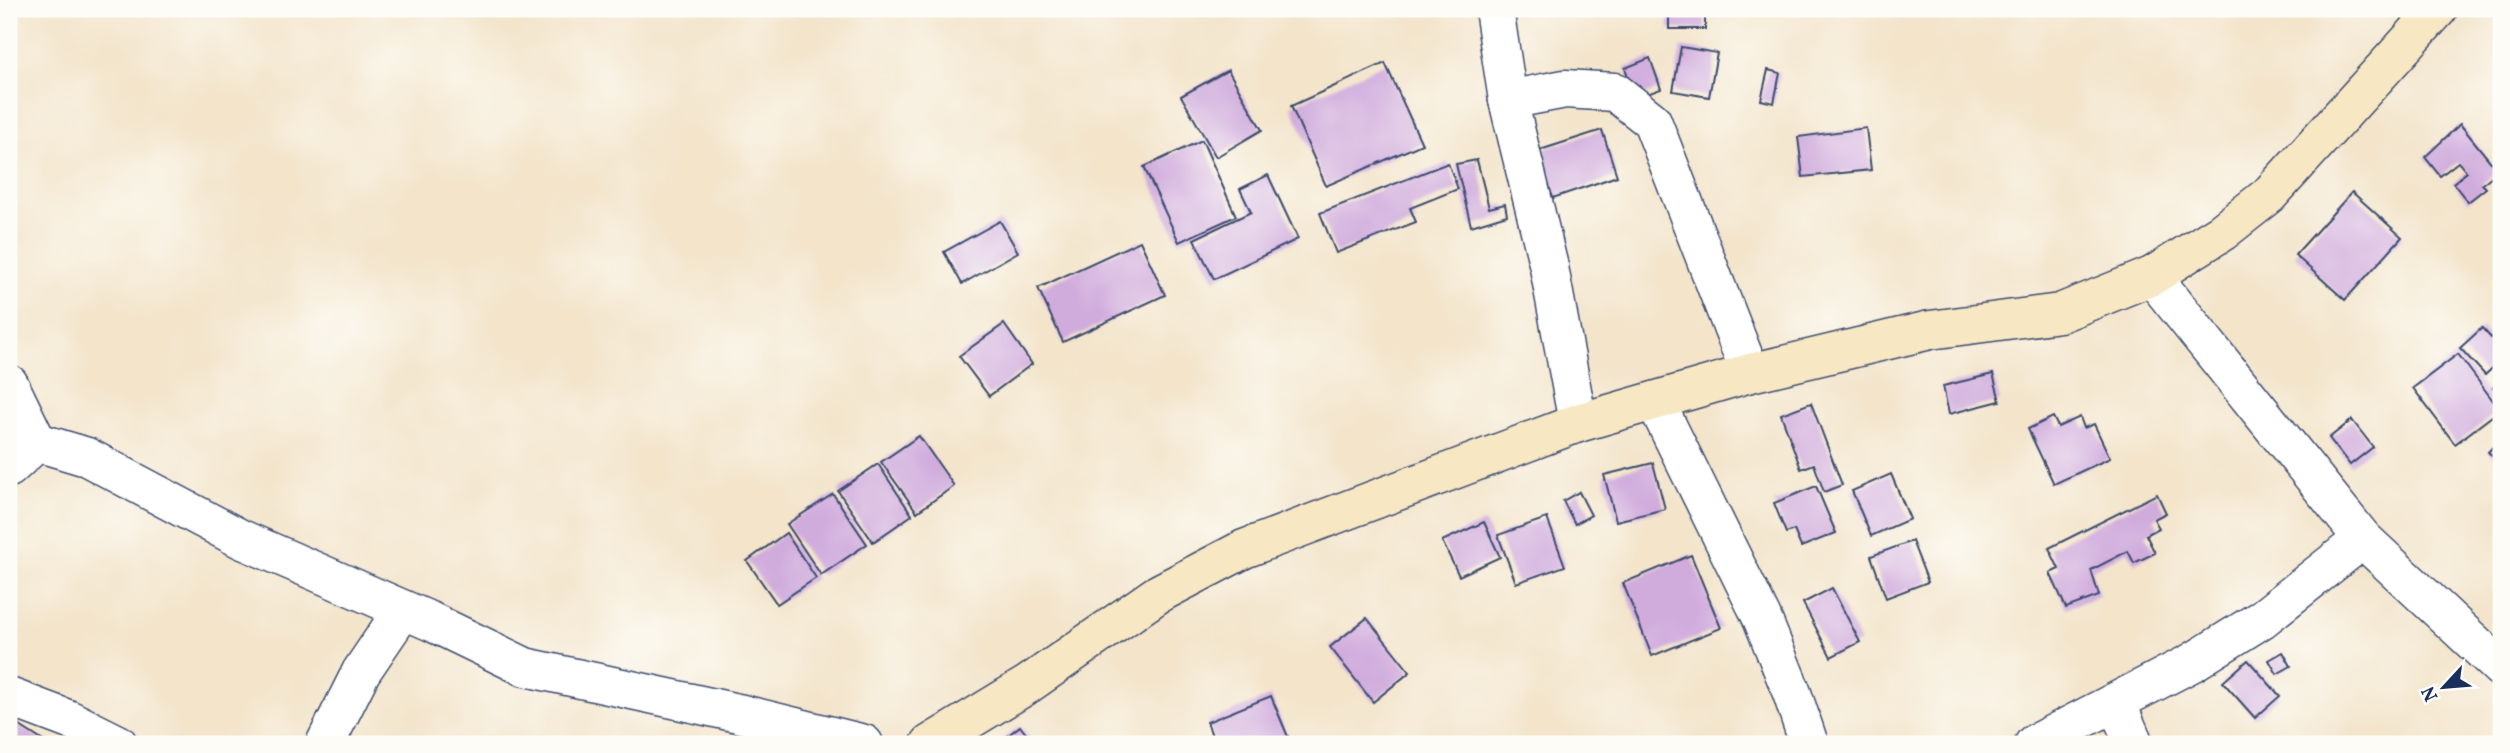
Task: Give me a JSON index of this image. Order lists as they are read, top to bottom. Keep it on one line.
{"north":"bottom left"}
